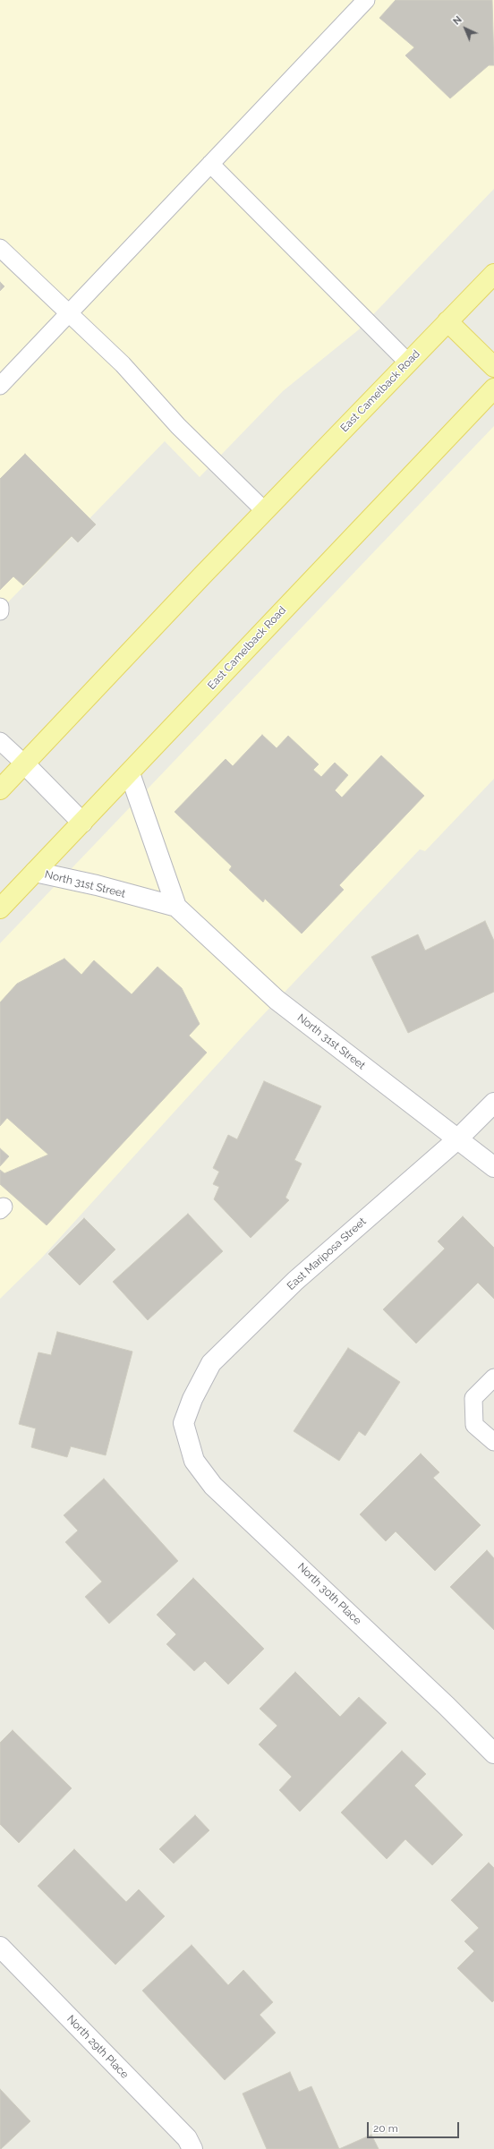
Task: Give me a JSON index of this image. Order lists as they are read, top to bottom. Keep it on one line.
{"streets":{"main road":["East Camelback Road"],"street":["North 31st Street","East Mariposa Street","North 30th Place","North 29th Place"]},"crossings":[["East Camelback Road","North 31st Street"],["North 31st Street","East Mariposa Street"],["East Mariposa Street","North 30th Place"]],"scale_bar":"20 m","north":"top left"}
